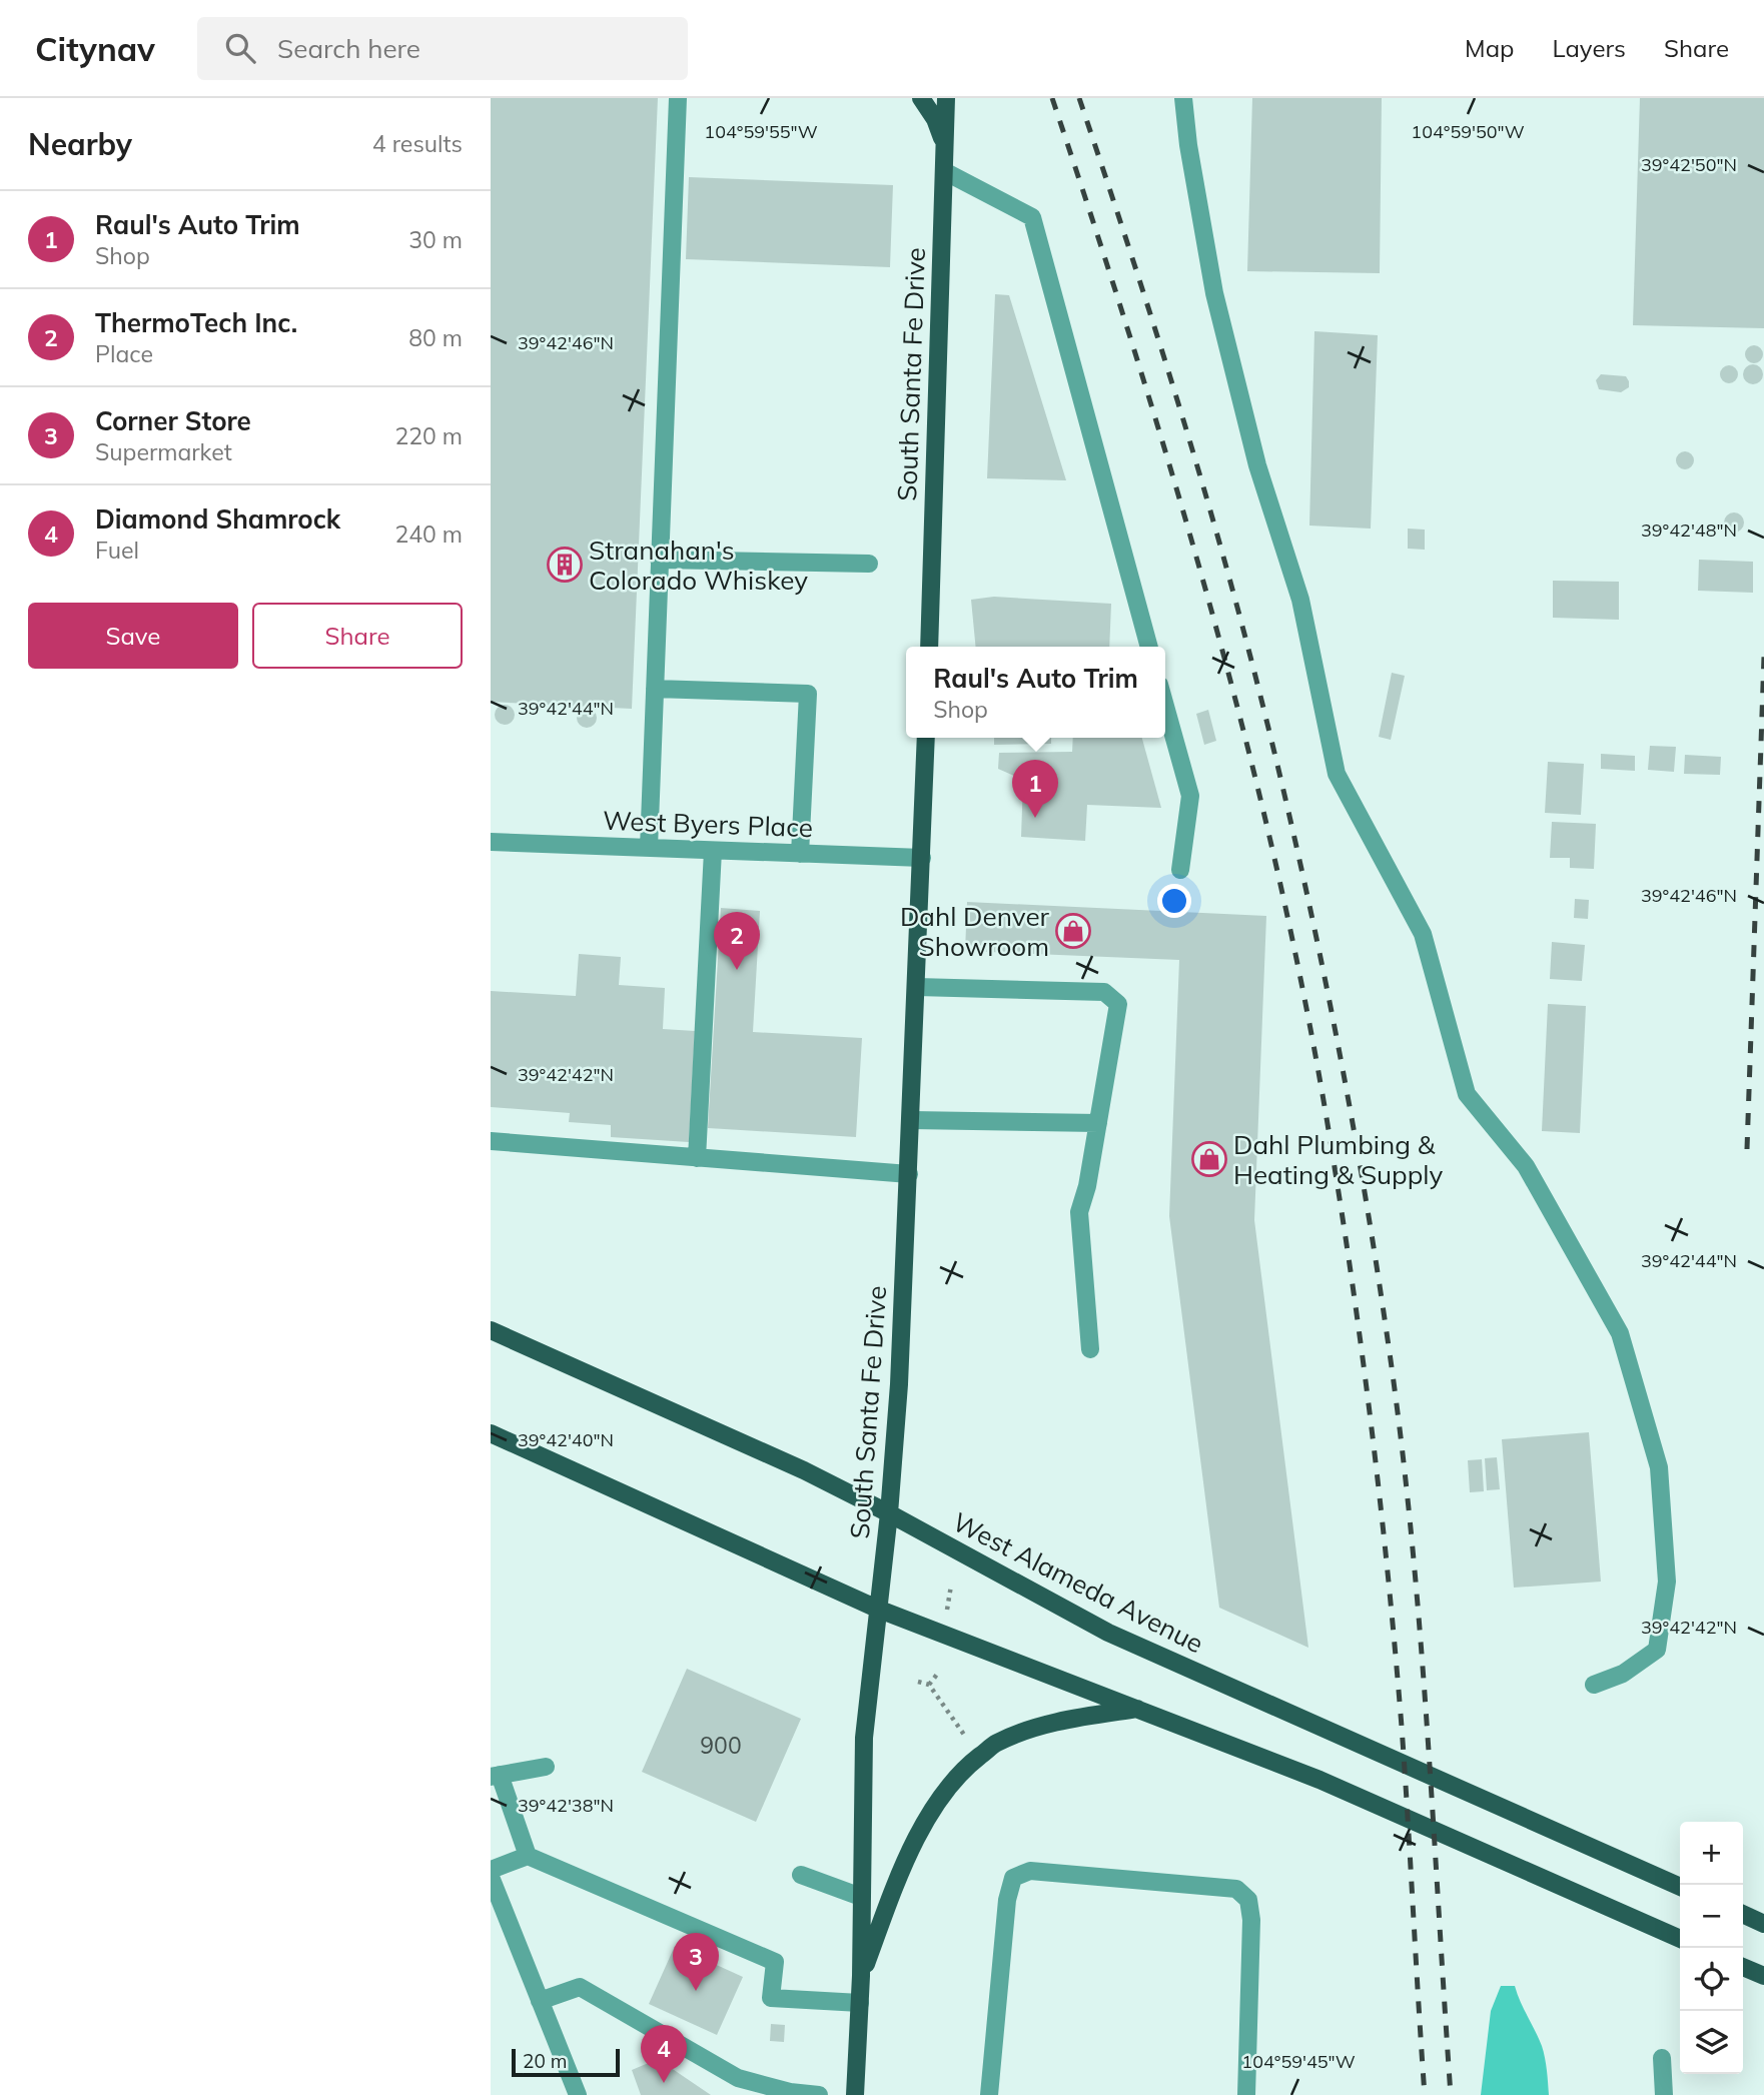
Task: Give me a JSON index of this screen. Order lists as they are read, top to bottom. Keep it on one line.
{"streets":{"main road":["South Santa Fe Drive","West Alameda Avenue"],"street":["West Byers Place"]},"crossings":[["South Santa Fe Drive","West Byers Place"],["South Santa Fe Drive","West Alameda Avenue"]],"places":{"building":["Stranahan's Colorado Whiskey"],"shop":["Dahl Denver Showroom","Dahl Plumbing & Heating & Supply"]},"house_numbers":["900"],"scale_bar":"20 m","page":{"header":"Citynav","search":"Search here","nav":["Map","Layers","Share"],"heading":["Nearby","4 results"],"list":[{"mark":"1","name":"Raul's Auto Trim","note":"Shop","value":"30 m"},{"mark":"2","name":"ThermoTech Inc.","note":"Place","value":"80 m"},{"mark":"3","name":"Corner Store","note":"Supermarket","value":"220 m"},{"mark":"4","name":"Diamond Shamrock","note":"Fuel","value":"240 m"}],"buttons":["Save","Share"],"popup":["Raul's Auto Trim","Shop"],"pins":["1","2","3","4"],"map_buttons":["+","−"],"scale":"20 m"},"coordinates":["104°59'55\"W","104°59'50\"W","39°42'50\"N","39°42'46\"N","39°42'48\"N","39°42'44\"N","39°42'42\"N","39°42'40\"N","39°42'38\"N","104°59'45\"W"]}
